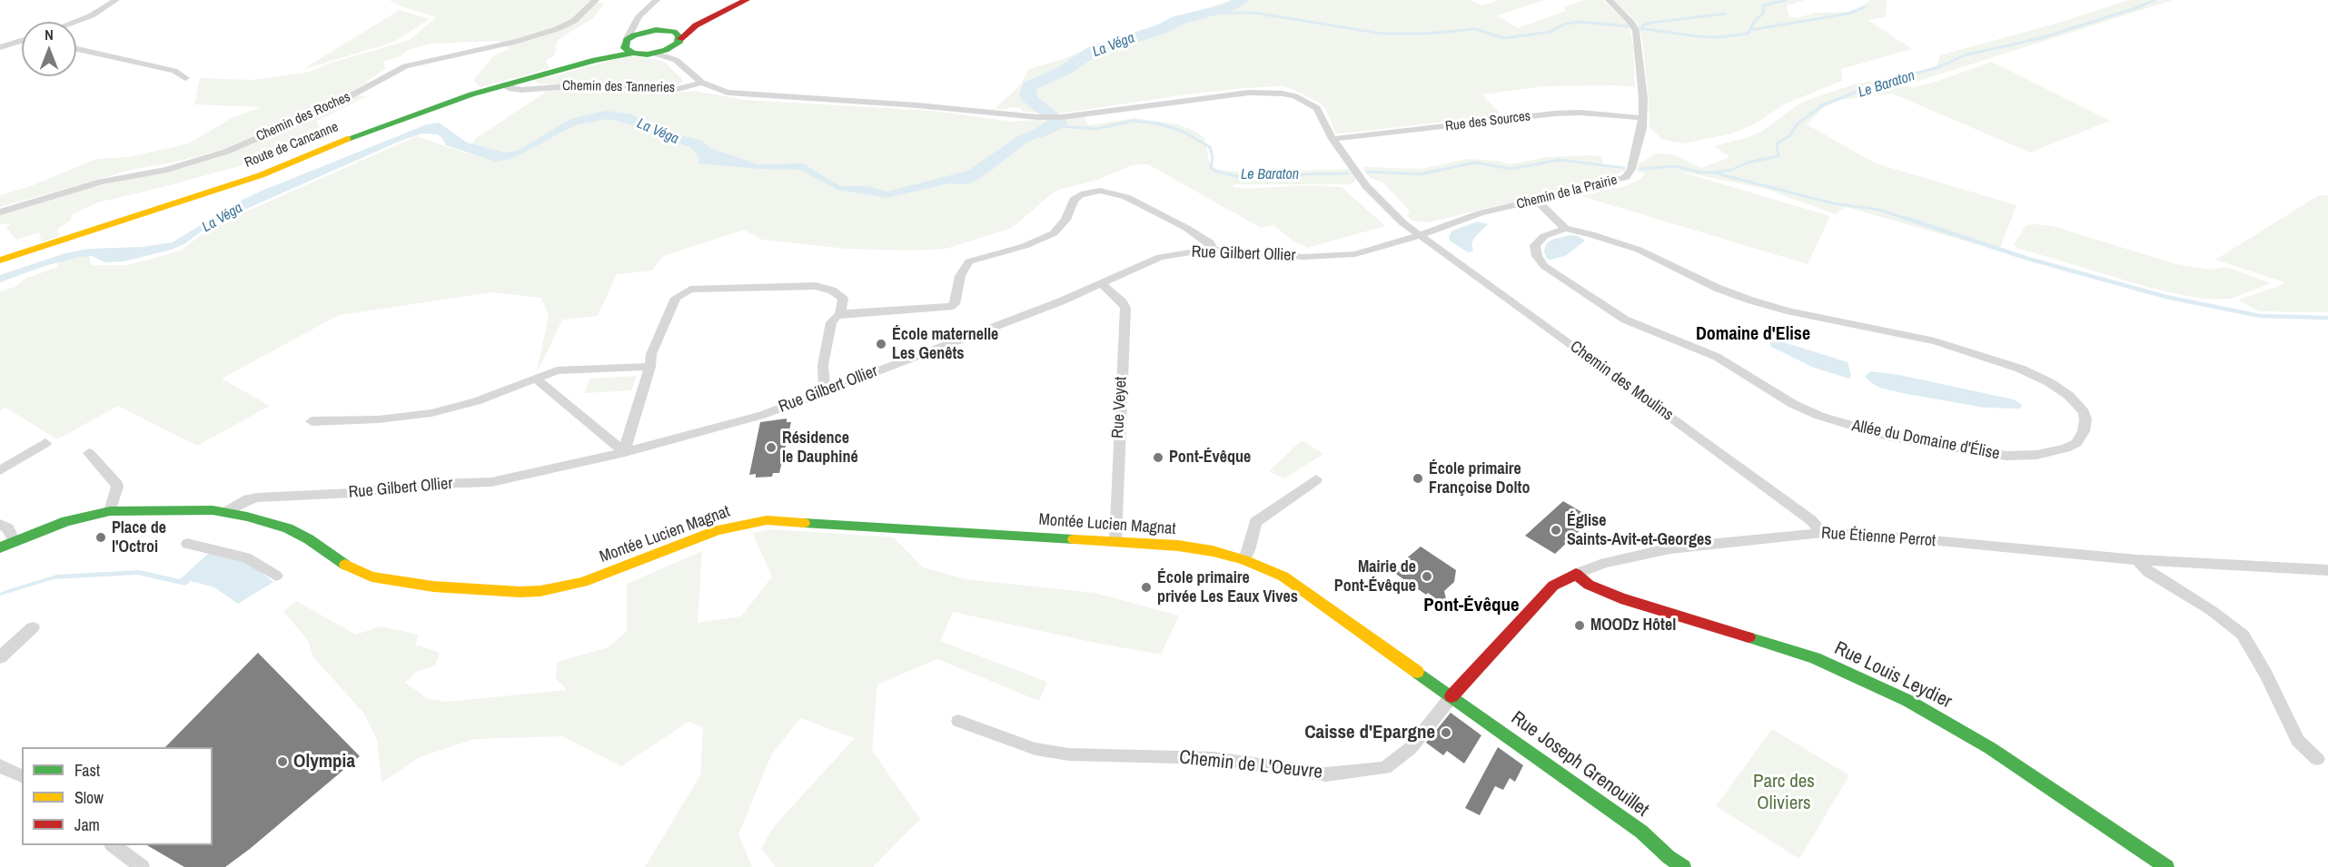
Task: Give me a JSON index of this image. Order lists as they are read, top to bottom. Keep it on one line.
{"streets":{"main road":["Route de Cancanne","Montée Lucien Magnat","Rue Étienne Perrot","Rue Louis Leydier","Rue Joseph Grenouillet"],"street":["Chemin des Tanneries","Chemin des Roches","Rue des Sources","Chemin de la Prairie","Rue Gilbert Ollier","Chemin des Moulins","Rue Veyet","Allée du Domaine d'Élise","Chemin de L'Oeuvre"]},"crossings":[["Chemin des Tanneries","Route de Cancanne"],["Chemin des Tanneries","Chemin des Moulins"],["Rue des Sources","Chemin de la Prairie"],["Rue des Sources","Chemin des Moulins"],["Chemin de la Prairie","Rue Gilbert Ollier"],["Chemin de la Prairie","Chemin des Moulins"],["Rue Gilbert Ollier","Chemin des Moulins"],["Rue Gilbert Ollier","Rue Veyet"],["Rue Gilbert Ollier","Montée Lucien Magnat"],["Chemin des Moulins","Rue Étienne Perrot"],["Rue Veyet","Montée Lucien Magnat"],["Montée Lucien Magnat","Rue Étienne Perrot"],["Montée Lucien Magnat","Rue Joseph Grenouillet"],["Montée Lucien Magnat","Chemin de L'Oeuvre"],["Rue Étienne Perrot","Rue Louis Leydier"],["Rue Étienne Perrot","Rue Joseph Grenouillet"],["Rue Étienne Perrot","Chemin de L'Oeuvre"],["Rue Joseph Grenouillet","Chemin de L'Oeuvre"]],"districts":["Domaine d'Elise","Pont-Évêque"],"water":["La Véga","Le Baraton"],"parks":["Parc des Oliviers"],"places":["École maternelle Les Genêts","Résidence le Dauphiné","Pont-Évêque","École primaire Françoise Dolto","Église Saints-Avit-et-Georges","Place de l'Octroi","Mairie de Pont-Évêque","École primaire privée Les Eaux Vives","MOODz Hôtel","Caisse d'Epargne","Olympia"],"legend":["Fast","Slow","Jam"],"north":"top"}
